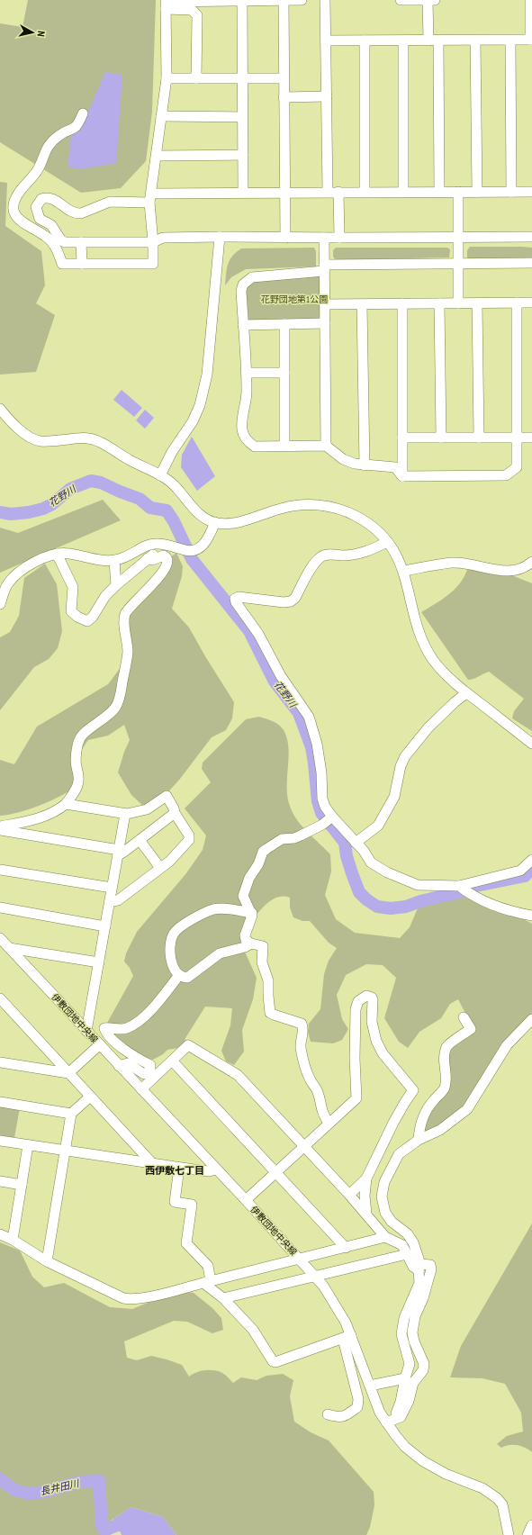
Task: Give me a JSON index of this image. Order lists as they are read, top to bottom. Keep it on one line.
{"streets":{"street":["伊敷団地中央線"]},"districts":["西伊敷七丁目"],"water":["花野川","長井田川"],"parks":["花野団地第1公園"],"north":"right"}
